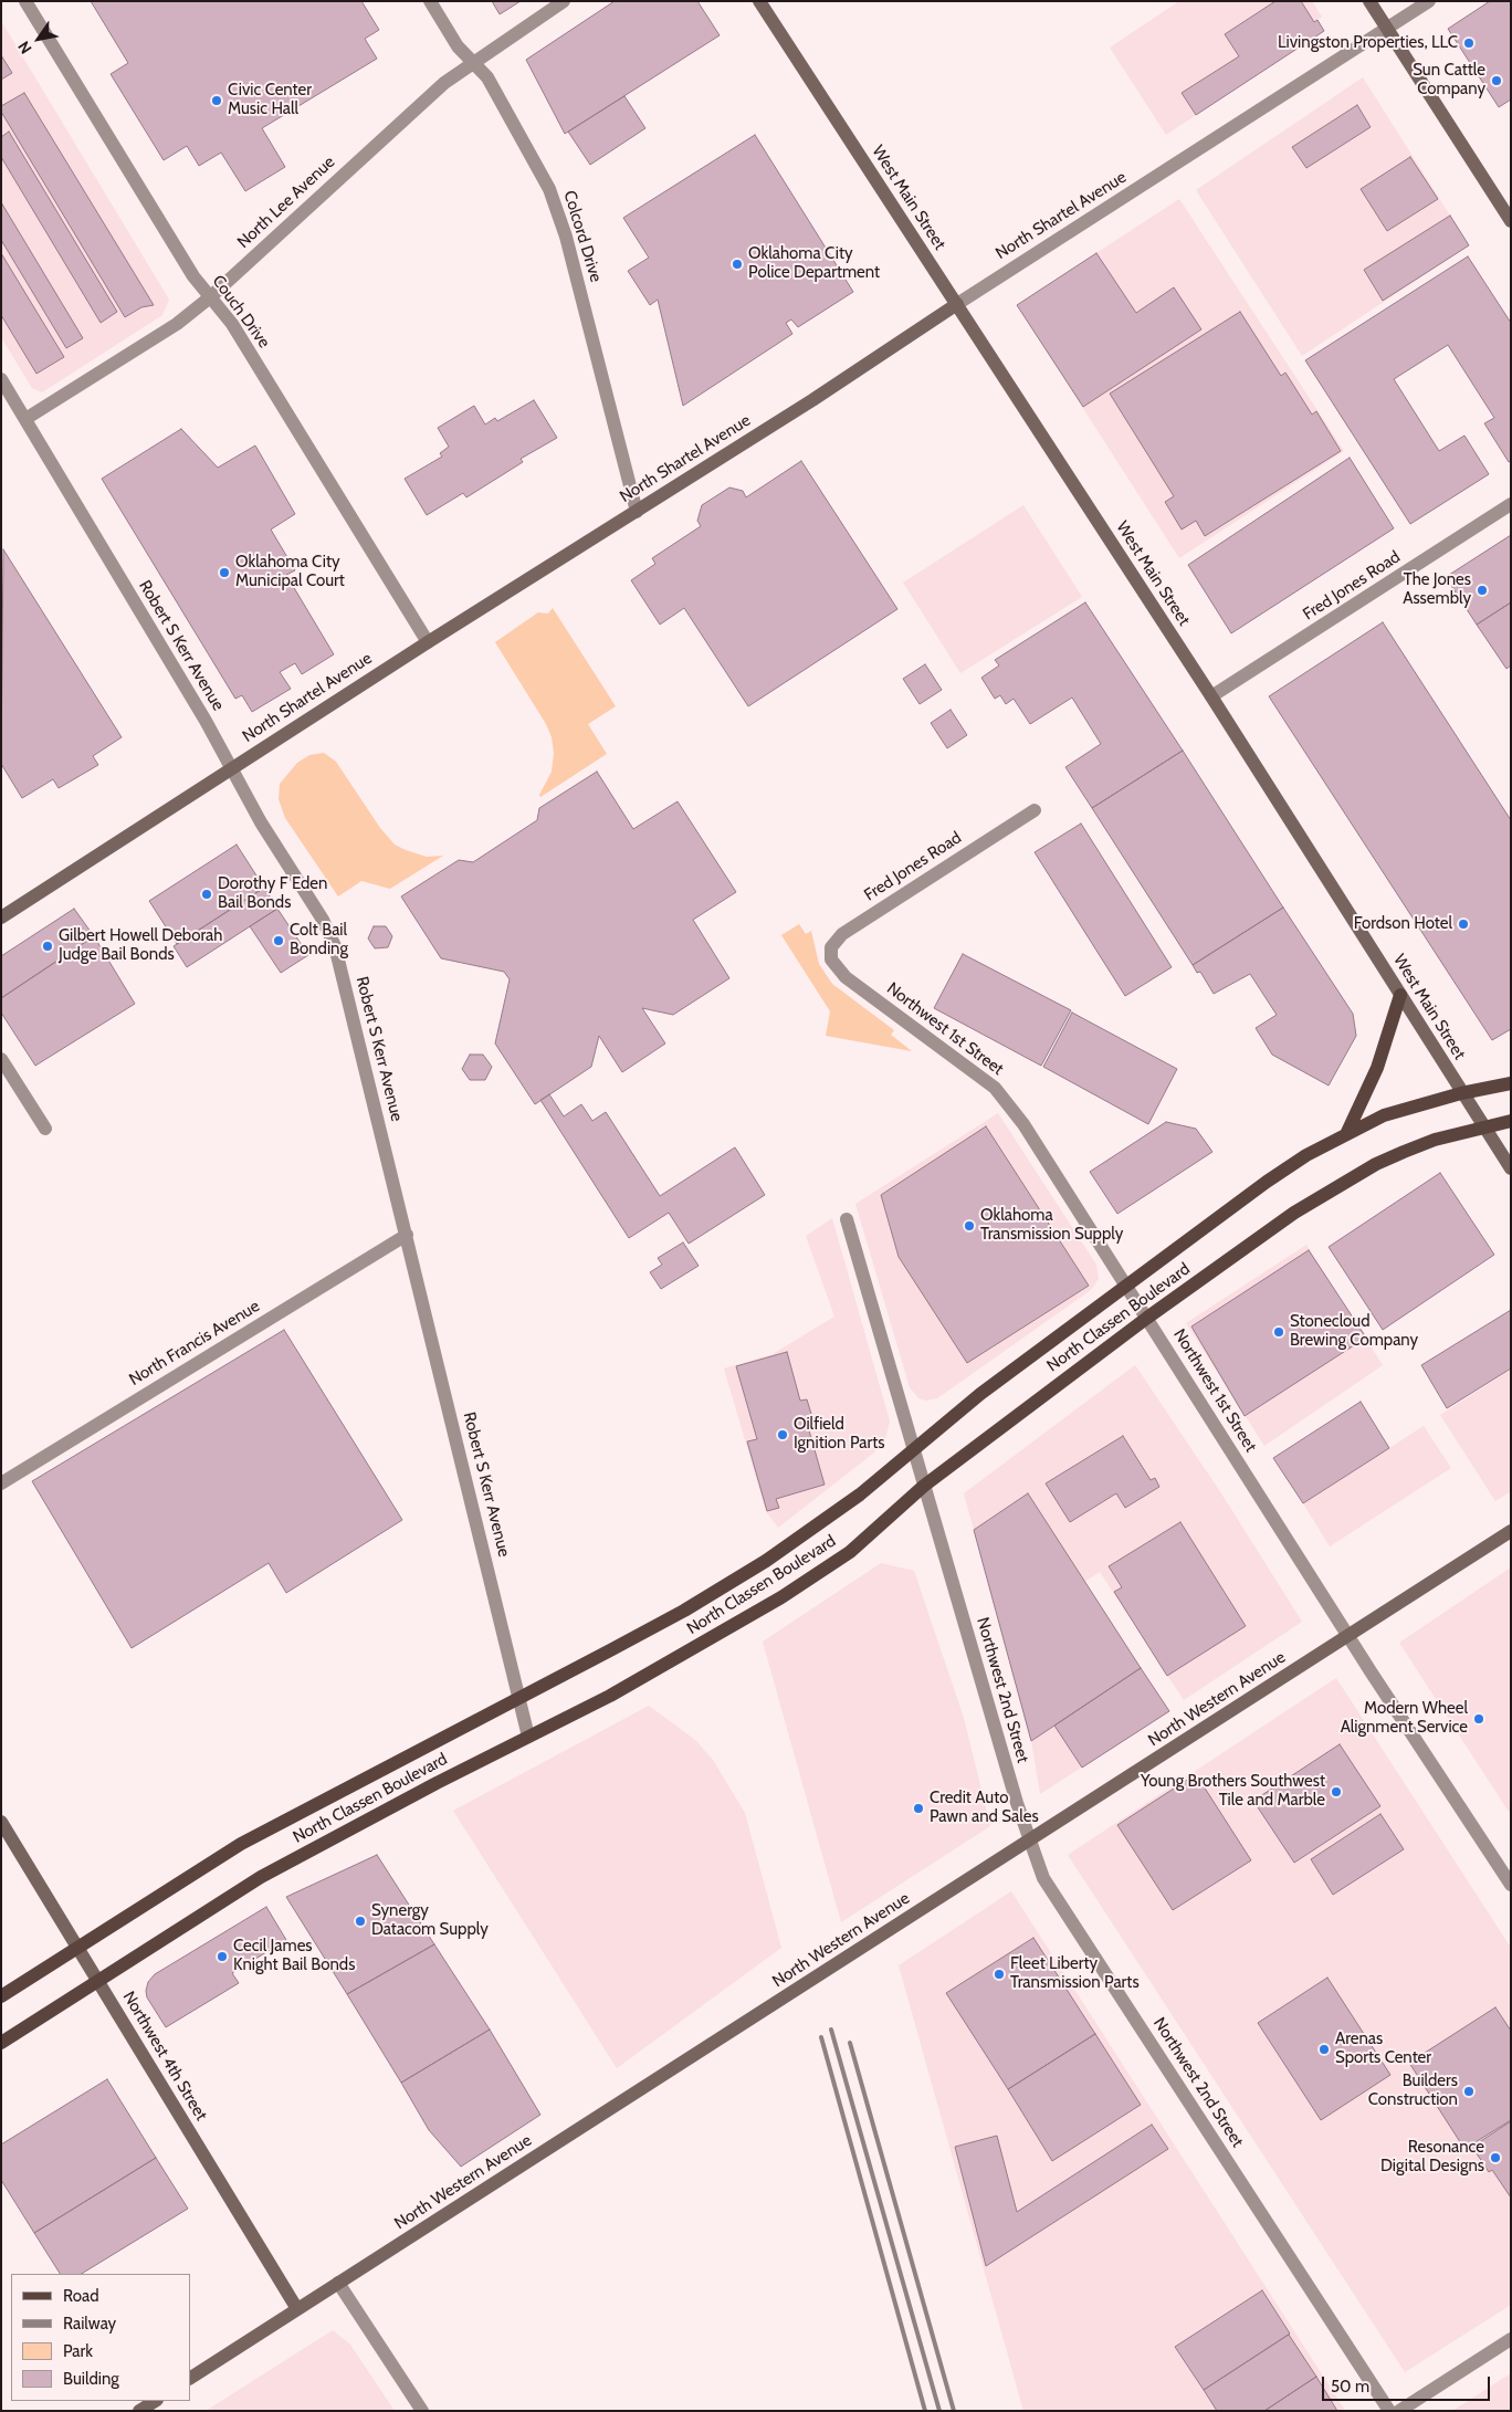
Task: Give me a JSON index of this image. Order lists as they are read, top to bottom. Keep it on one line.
{"streets":{"main road":["West Main Street","North Shartel Avenue","North Classen Boulevard","North Western Avenue","Northwest 4th Street"],"street":["North Lee Avenue","Colcord Drive","Couch Drive","Fred Jones Road","Robert S Kerr Avenue","Northwest 1st Street","North Francis Avenue","Northwest 2nd Street"]},"crossings":[["West Main Street","North Shartel Avenue"],["West Main Street","Fred Jones Road"],["West Main Street","North Classen Boulevard"],["North Lee Avenue","Colcord Drive"],["North Lee Avenue","Couch Drive"],["North Lee Avenue","Robert S Kerr Avenue"],["North Shartel Avenue","Colcord Drive"],["North Shartel Avenue","Couch Drive"],["North Shartel Avenue","Robert S Kerr Avenue"],["Fred Jones Road","Northwest 1st Street"],["Robert S Kerr Avenue","North Classen Boulevard"],["Robert S Kerr Avenue","North Francis Avenue"],["Northwest 1st Street","North Classen Boulevard"],["Northwest 1st Street","North Western Avenue"],["North Classen Boulevard","Northwest 2nd Street"],["North Classen Boulevard","Northwest 4th Street"],["Northwest 2nd Street","North Western Avenue"],["North Western Avenue","Northwest 4th Street"]],"places":["Livingston Properties, LLC","Sun Cattle Company","Civic Center Music Hall","Oklahoma City Police Department","Oklahoma City Municipal Court","The Jones Assembly","Dorothy F Eden Bail Bonds","Fordson Hotel","Colt Bail Bonding","Gilbert Howell Deborah Judge Bail Bonds","Oklahoma Transmission Supply","Stonecloud Brewing Company","Oilfield Ignition Parts","Modern Wheel Alignment Service","Young Brothers Southwest Tile and Marble","Credit Auto Pawn and Sales","Synergy Datacom Supply","Cecil James Knight Bail Bonds","Fleet Liberty Transmission Parts","Arenas Sports Center","Builders Construction","Resonance Digital Designs"],"legend":["Road","Railway","Park","Building"],"scale_bar":"50 m","north":"bottom left"}
